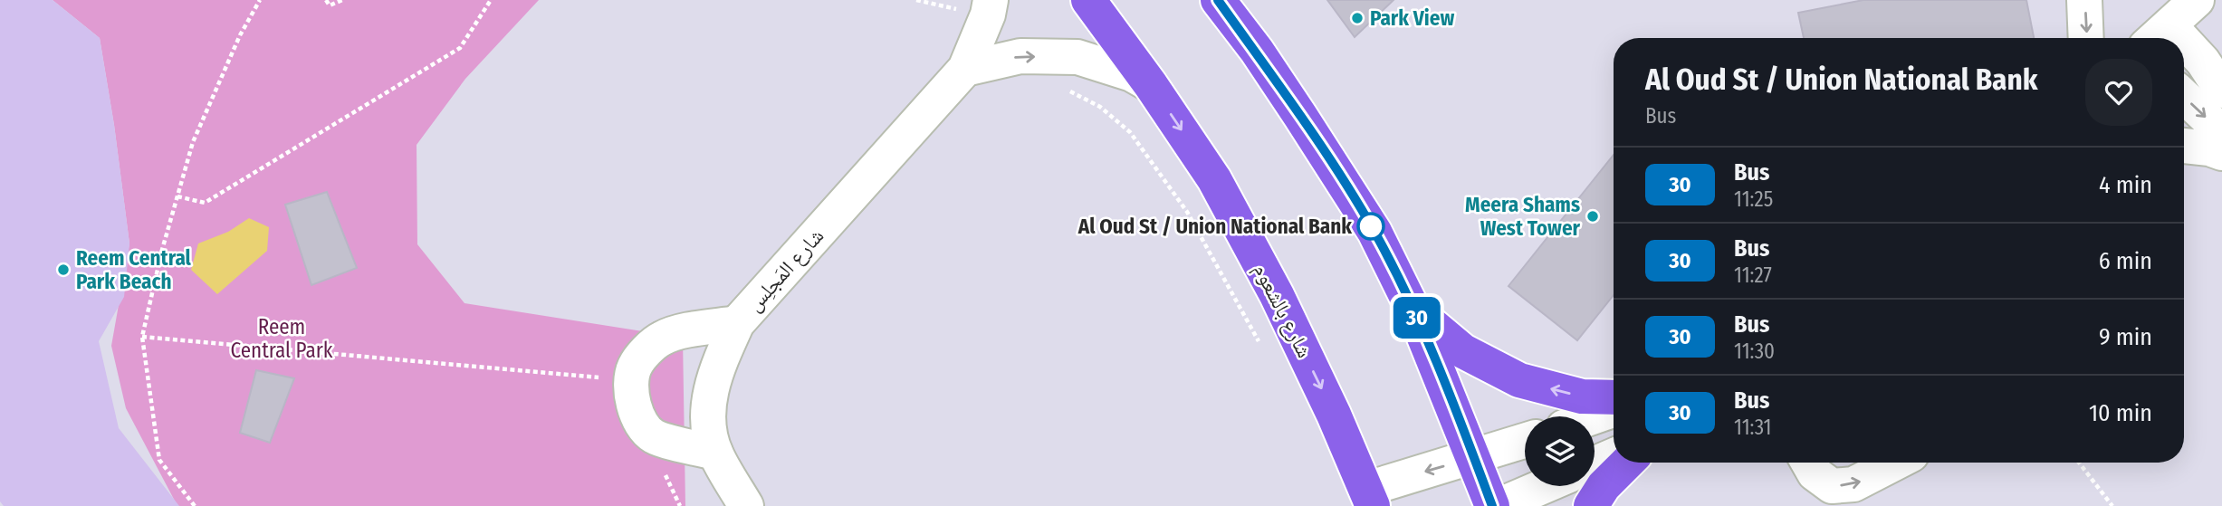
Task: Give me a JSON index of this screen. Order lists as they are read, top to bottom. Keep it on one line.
{"streets":{"main road":["شارع بالشعوم"],"street":["شارع المَجلِس"]},"parks":["Reem Central Park"],"places":["Park View","Meera Shams West Tower","Al Oud St / Union National Bank","Reem Central Park Beach"],"lines":["bus line 30"],"page":{"on_map":"30","heading":["Al Oud St / Union National Bank","Bus"],"list":[{"mark":"30","name":"Bus","note":"11:25","value":"4 min"},{"mark":"30","name":"Bus","note":"11:27","value":"6 min"},{"mark":"30","name":"Bus","note":"11:30","value":"9 min"},{"mark":"30","name":"Bus","note":"11:31","value":"10 min"}]}}
